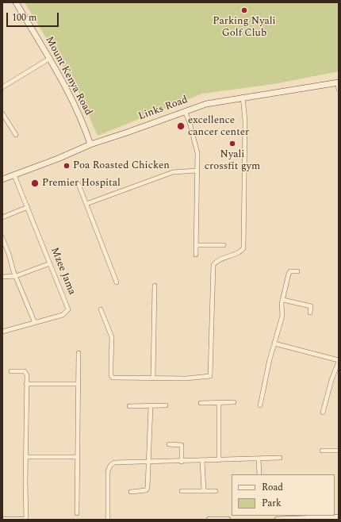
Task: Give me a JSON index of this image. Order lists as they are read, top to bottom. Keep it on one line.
{"streets":{"main road":["Mount Kenya Road","Links Road"],"street":["Mzee Jama"]},"crossings":[["Mount Kenya Road","Links Road"],["Links Road","Mzee Jama"]],"places":["Parking Nyali Golf Club","excellence cancer center","Nyali crossfit gym","Poa Roasted Chicken","Premier Hospital"],"legend":["Road","Park"],"scale_bar":"100 m"}
